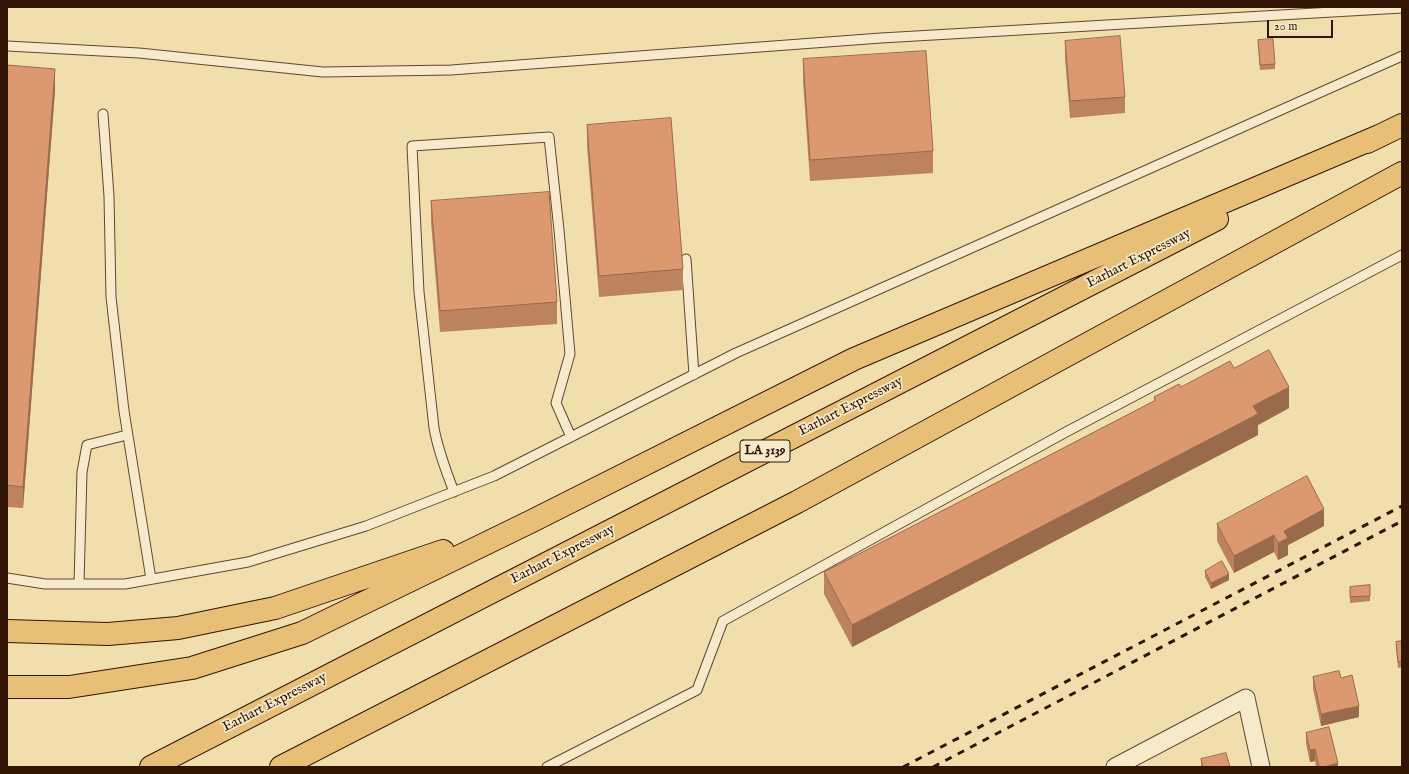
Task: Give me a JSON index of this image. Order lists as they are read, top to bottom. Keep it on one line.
{"streets":{"highway":["Earhart Expressway","LA 3139"]},"scale_bar":"20 m"}
